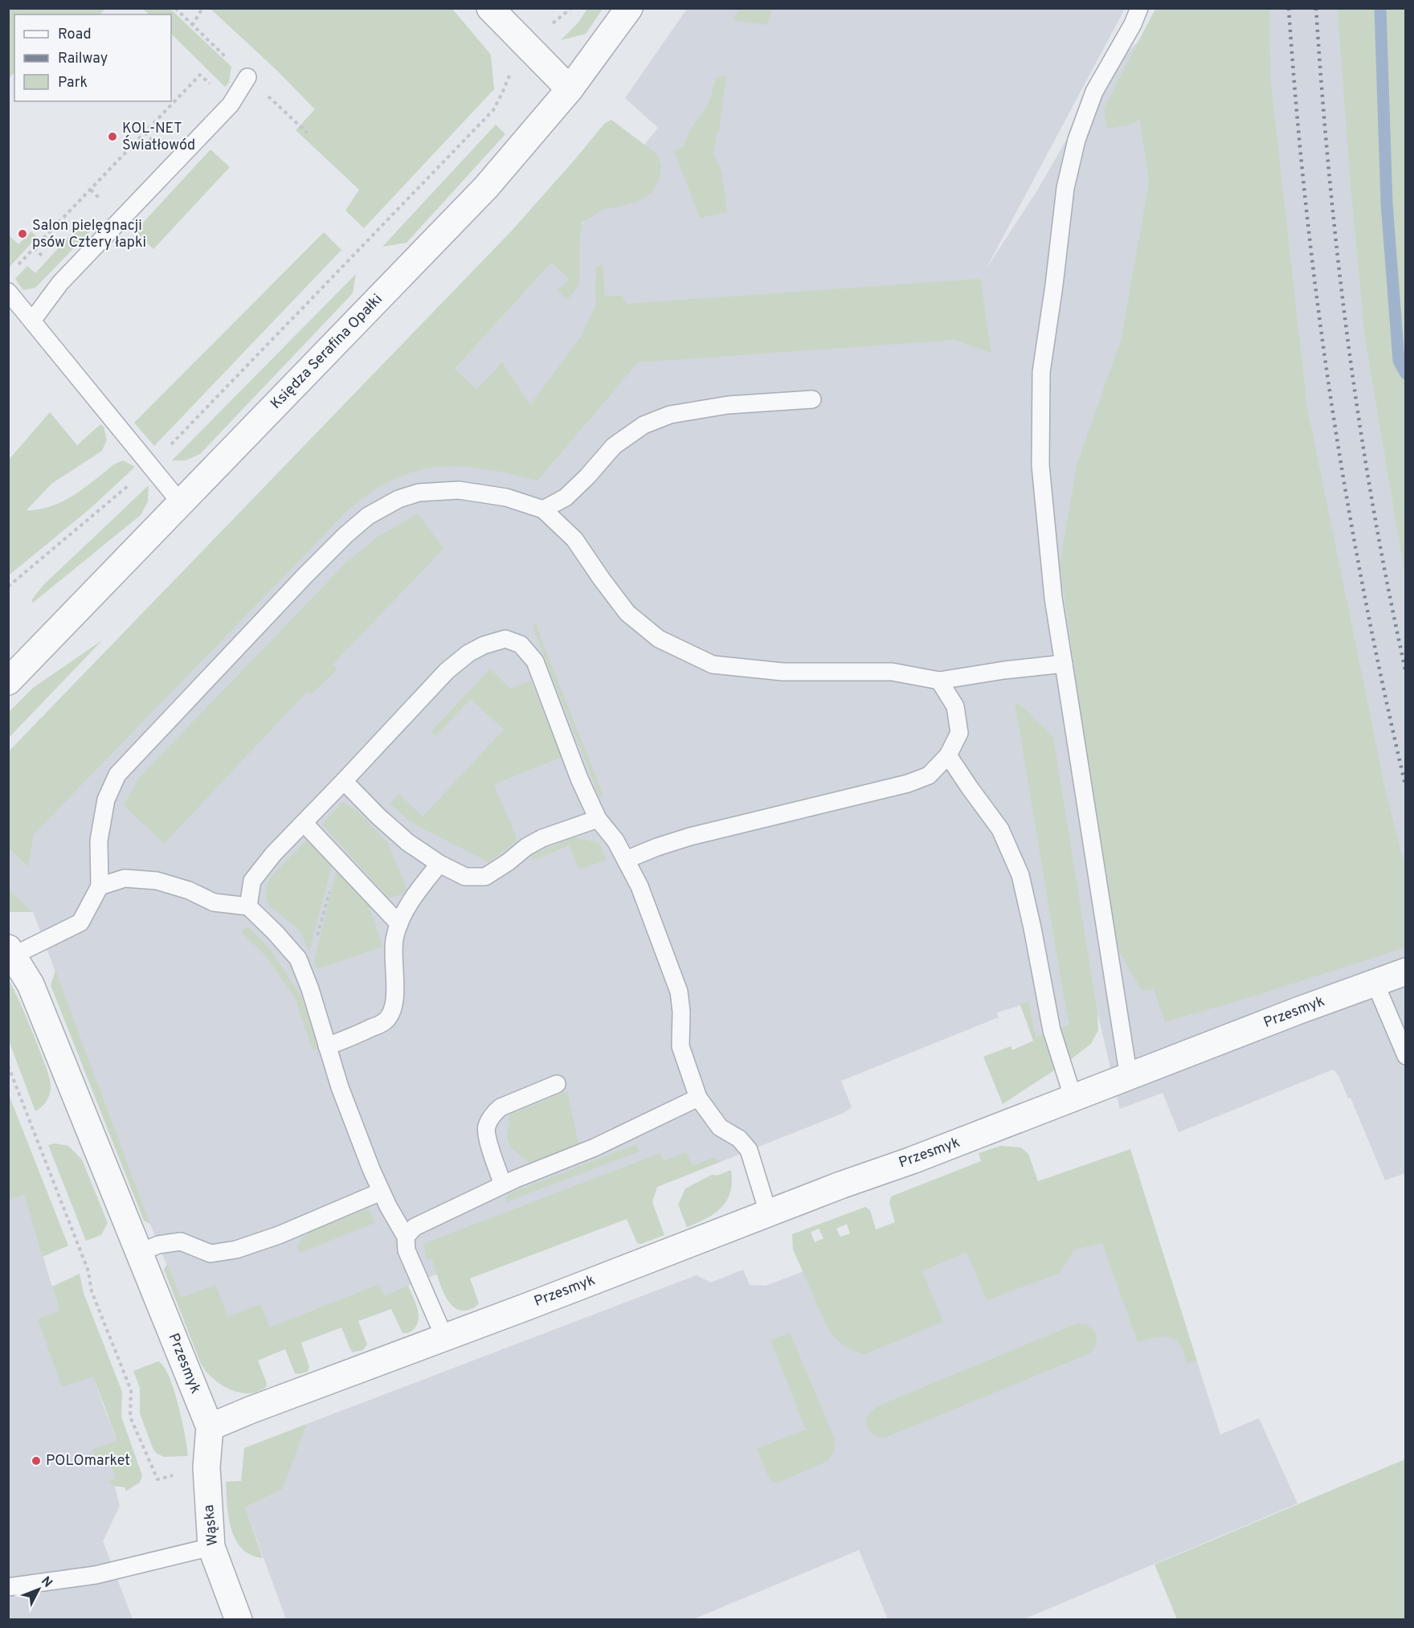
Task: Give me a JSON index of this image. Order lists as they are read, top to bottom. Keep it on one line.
{"streets":{"street":["Księdza Serafina Opałki","Przesmyk","Wąska"]},"crossings":[["Przesmyk","Wąska"]],"places":["KOL-NET Światłowód","Salon pielęgnacji psów Cztery łapki","POLOmarket"],"legend":["Road","Railway","Park"],"north":"top right"}
